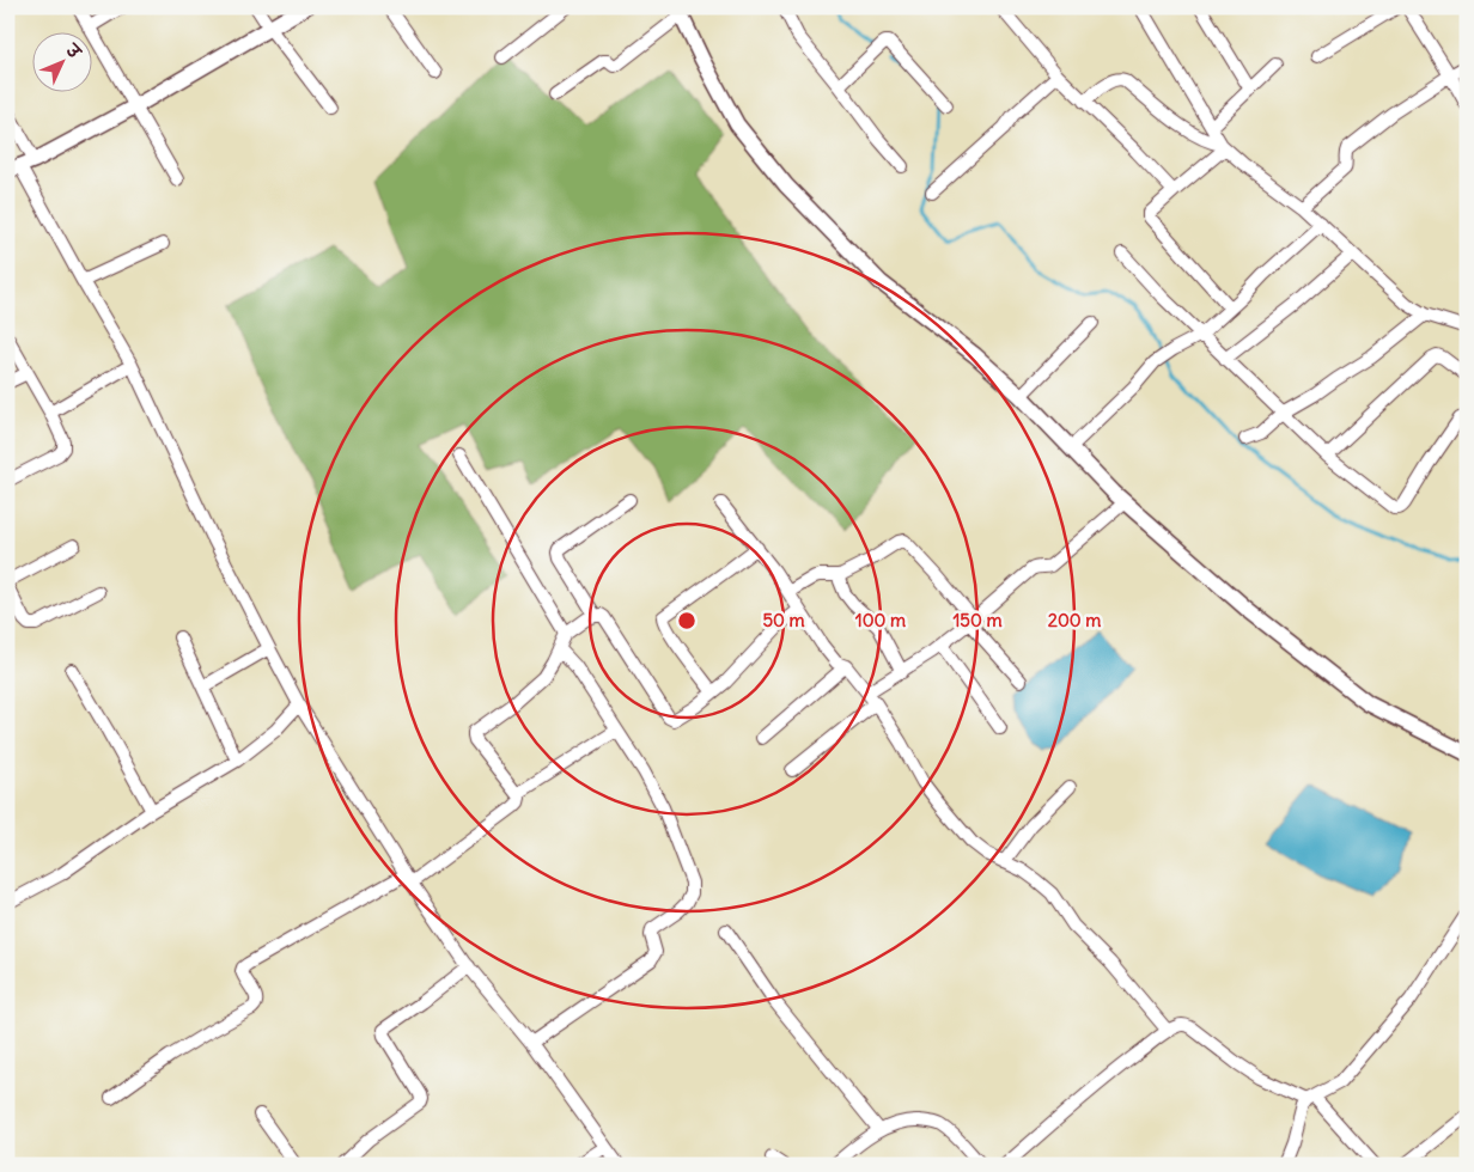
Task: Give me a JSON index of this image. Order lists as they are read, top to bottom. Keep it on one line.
{"north":"top right","rings":["50 m","100 m","150 m","200 m"]}
